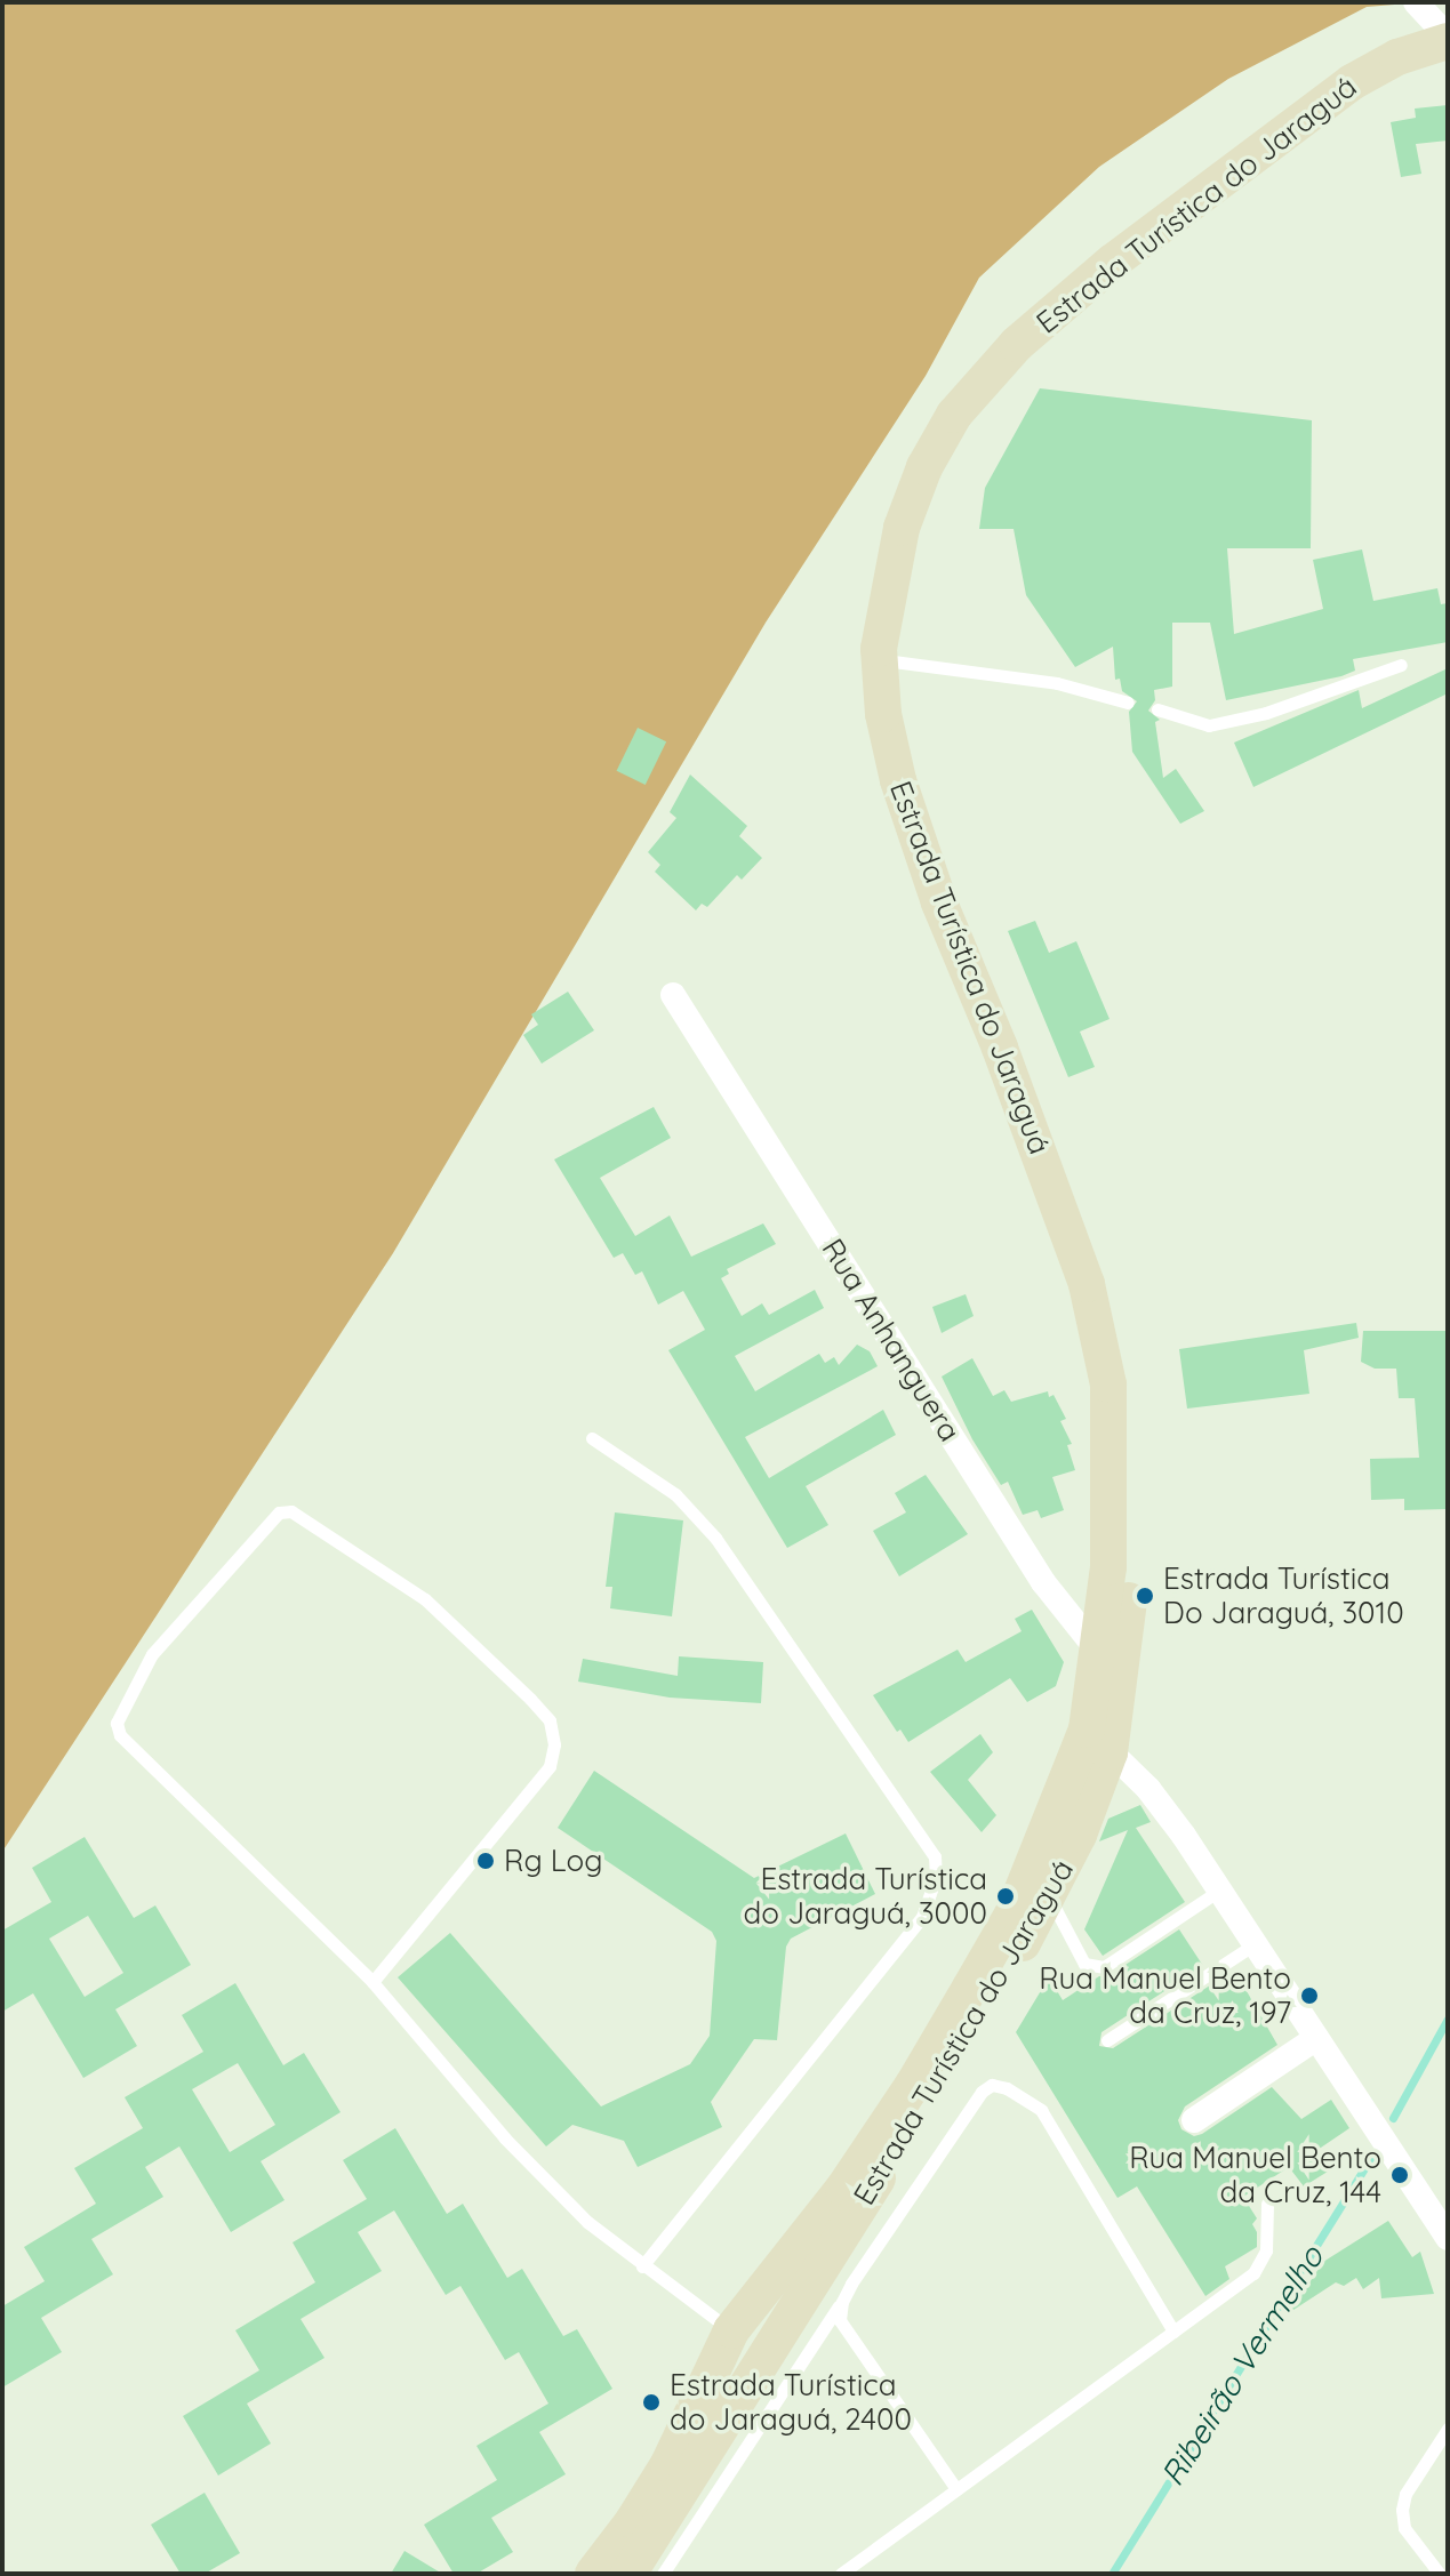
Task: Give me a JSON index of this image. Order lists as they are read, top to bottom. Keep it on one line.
{"streets":{"main road":["Estrada Turística do Jaraguá"],"street":["Rua Anhanguera"]},"crossings":[["Estrada Turística do Jaraguá","Rua Anhanguera"]],"water":["Ribeirão Vermelho"],"places":["Estrada Turística Do Jaraguá, 3010","Rg Log","Estrada Turística do Jaraguá, 3000","Rua Manuel Bento da Cruz, 197","Rua Manuel Bento da Cruz, 144","Estrada Turística do Jaraguá, 2400"]}
